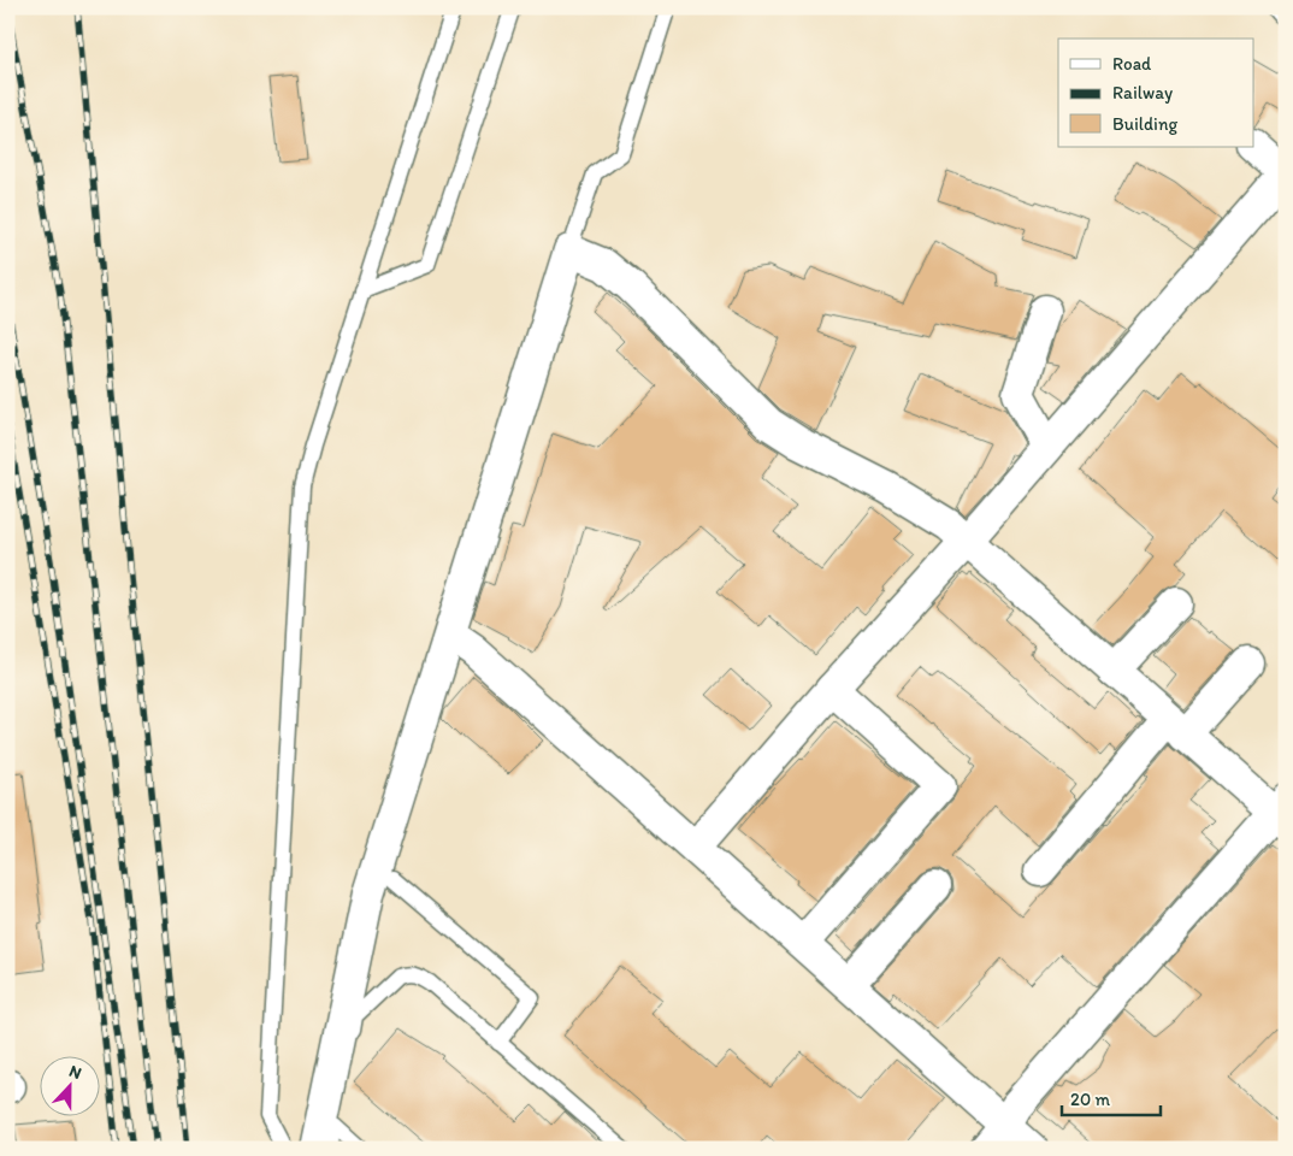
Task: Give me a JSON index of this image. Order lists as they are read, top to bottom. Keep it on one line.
{"legend":["Road","Railway","Building"],"scale_bar":"20 m","north":"top"}
